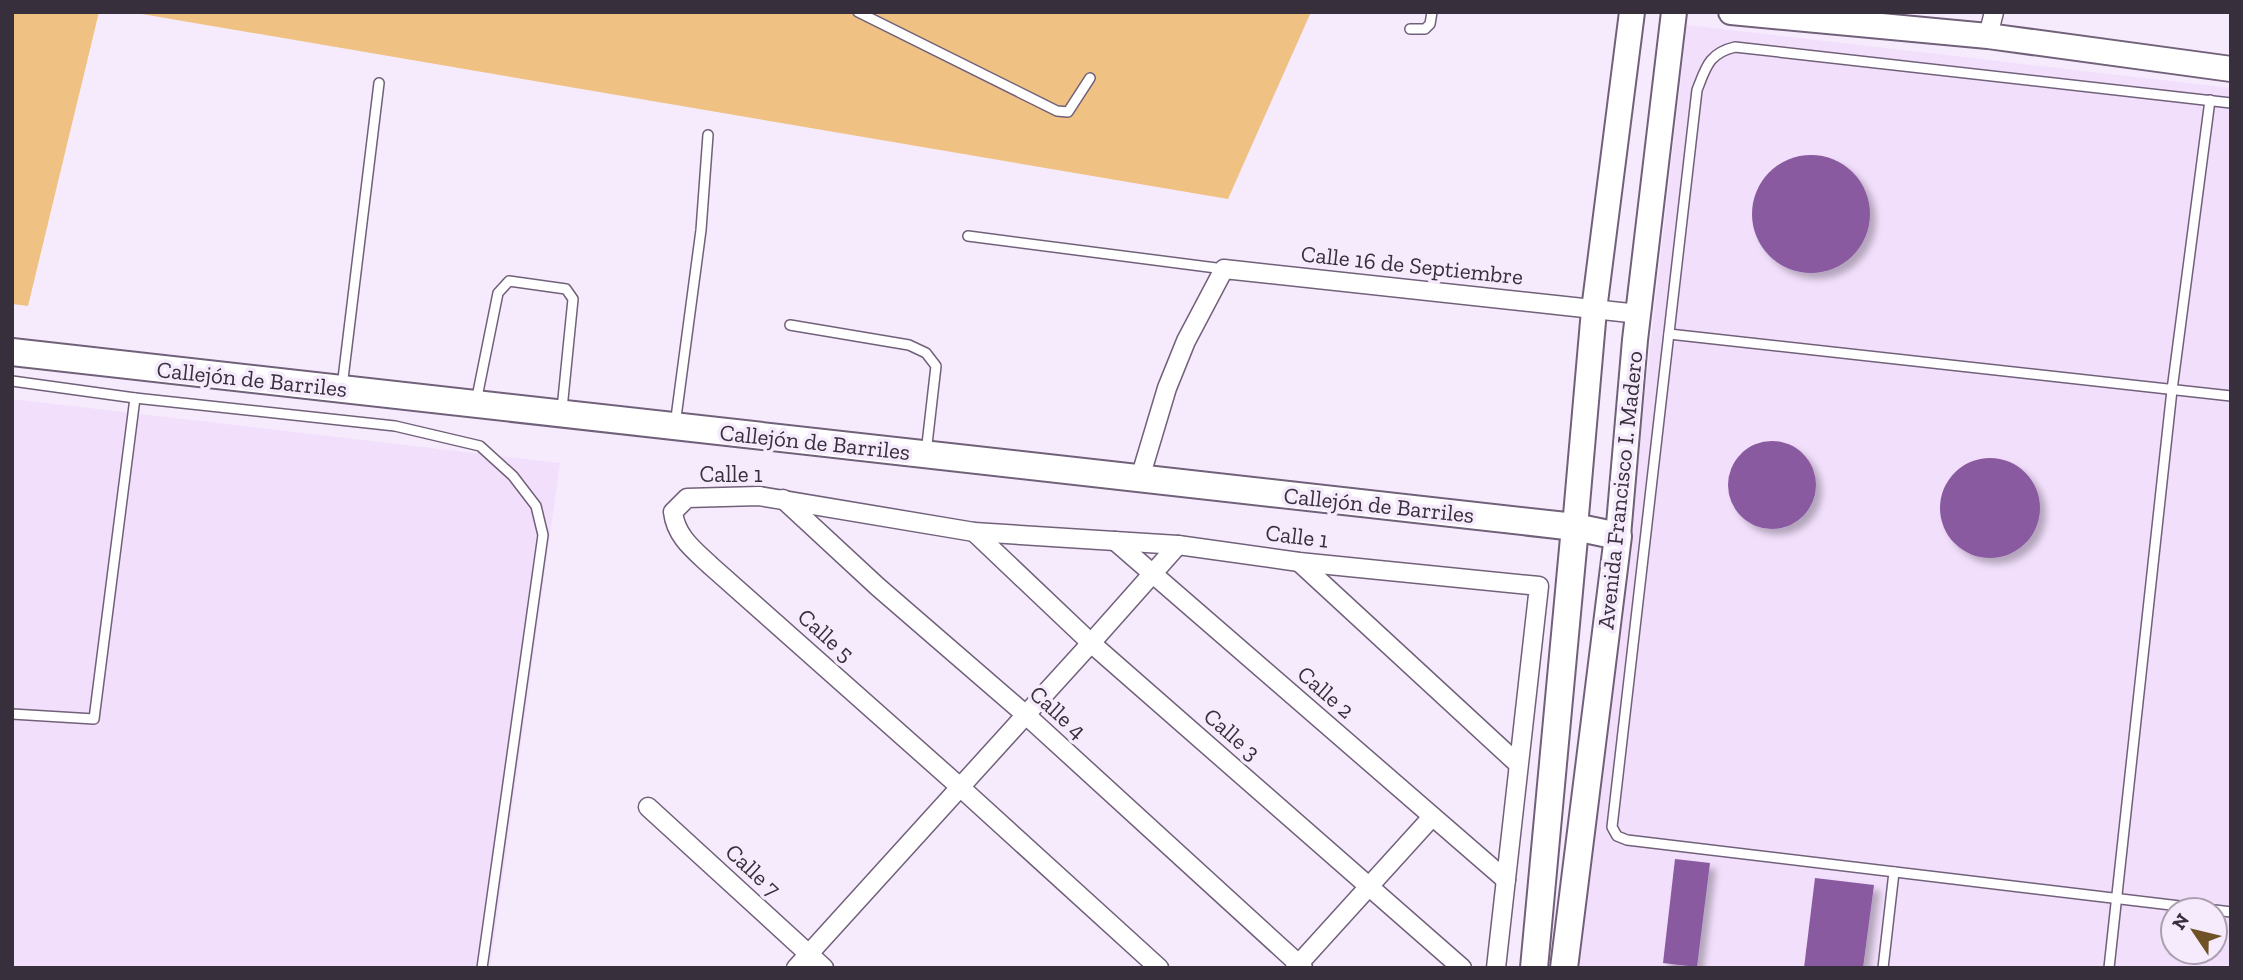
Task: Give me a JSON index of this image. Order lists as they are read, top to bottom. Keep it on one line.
{"streets":{"main road":["Callejón de Barriles","Avenida Francisco I. Madero"],"street":["Calle 16 de Septiembre","Calle 1","Calle 5","Calle 2","Calle 4","Calle 3","Calle 7"]},"crossings":[["Calle 16 de Septiembre","Avenida Francisco I. Madero"],["Callejón de Barriles","Avenida Francisco I. Madero"],["Calle 1","Calle 5"],["Calle 1","Calle 2"],["Calle 1","Calle 4"],["Calle 1","Calle 3"],["Calle 2","Calle 4"],["Calle 4","Calle 3"]],"north":"top left"}
